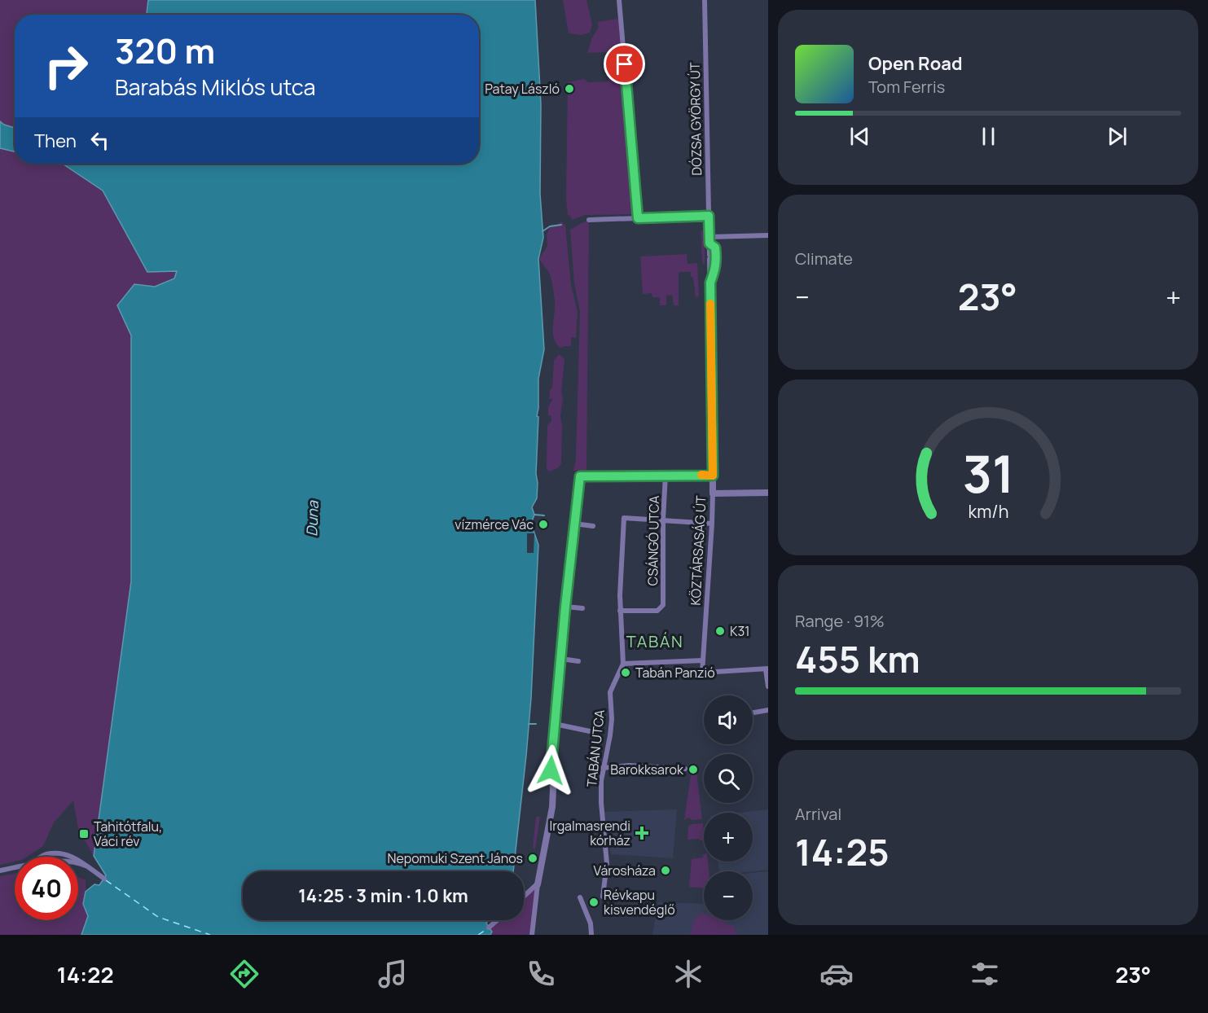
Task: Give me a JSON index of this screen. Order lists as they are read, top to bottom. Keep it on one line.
{"streets":{"street":["DÓZSA GYÖRGY ÚT","CSÁNGÓ UTCA","KÖZTÁRSASÁG ÚT","TABÁN UTCA"]},"crossings":[["DÓZSA GYÖRGY ÚT","KÖZTÁRSASÁG ÚT"],["CSÁNGÓ UTCA","TABÁN UTCA"]],"districts":["TABÁN"],"water":["Duna"],"places":{"other":["Patay László","vízmérce Vác","K31","Tabán Panzió","Barokksarok","Nepomuki Szent János","Városháza","Révkapu kisvendéglő"],"health":["Irgalmasrendi kórház"],"transit":["Tahitótfalu, Váci rév"]},"page":{"turn":["320 m","Barabás Miklós utca"],"song":["Open Road","Tom Ferris"],"then":"Then","tile":["Climate",["Range · 91%","455 km"],["Arrival","14:25"]],"heat":["−","23°","+"],"map_buttons":["+","−"],"limit":"40","trip":"14:25 · 3 min · 1.0 km","tabs":["14:22","23°"],"gauge":["31","km/h"]}}
